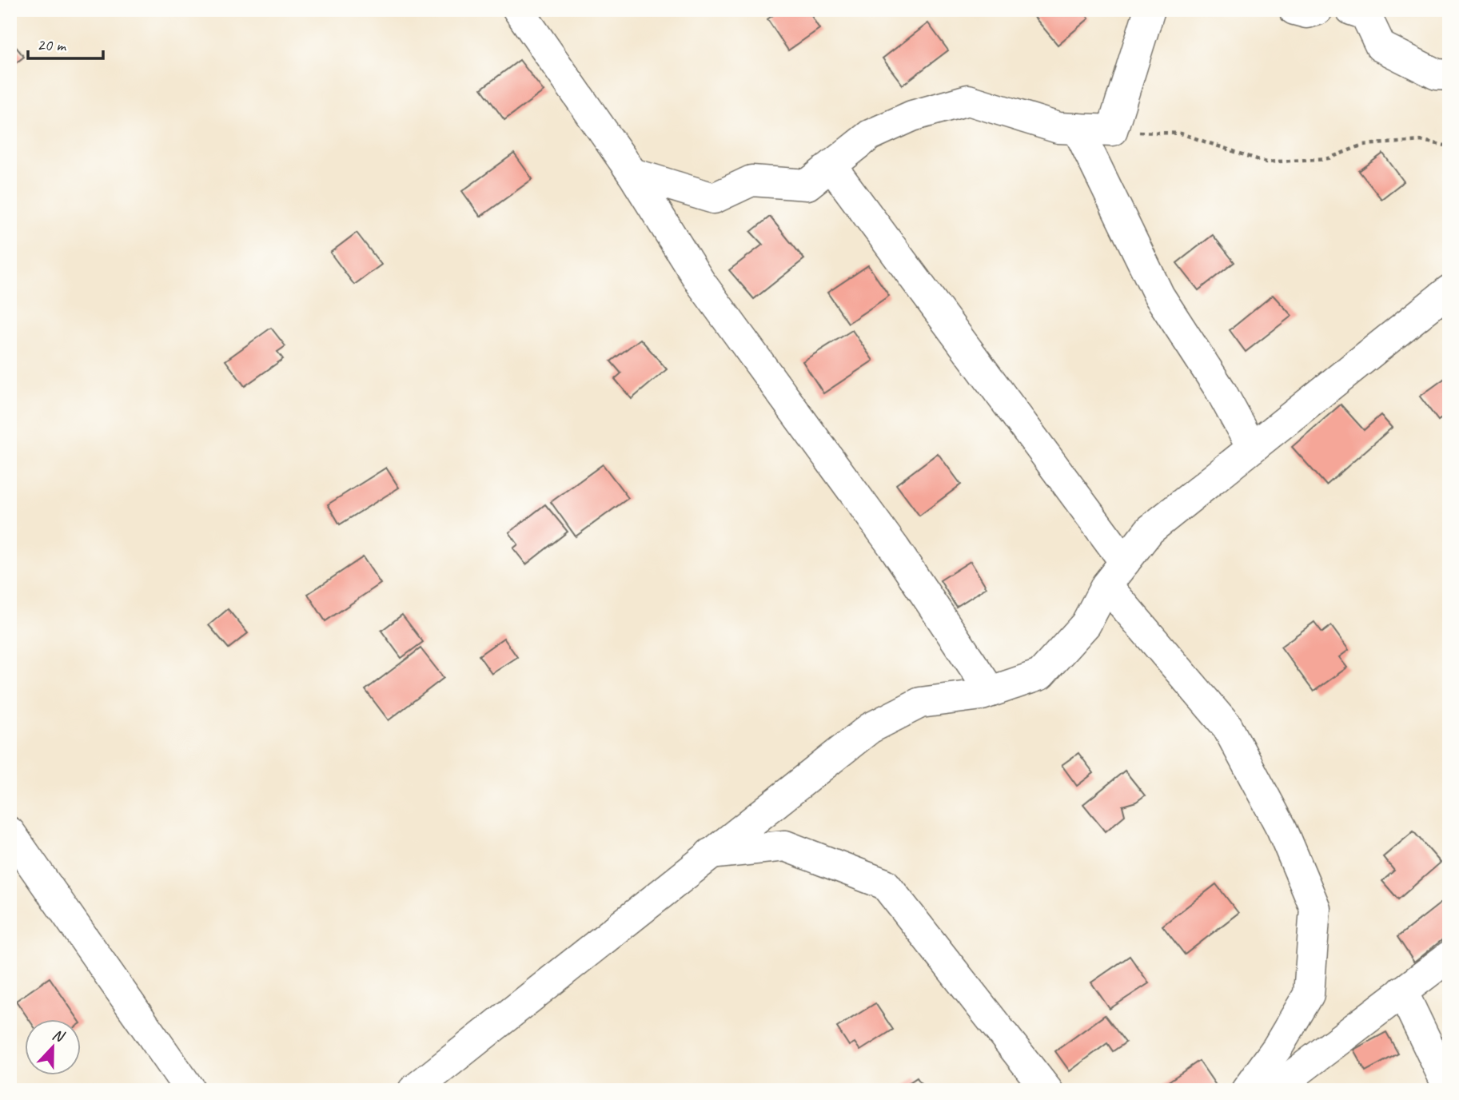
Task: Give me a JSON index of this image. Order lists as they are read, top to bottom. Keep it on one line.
{"scale_bar":"20 m","north":"top"}
